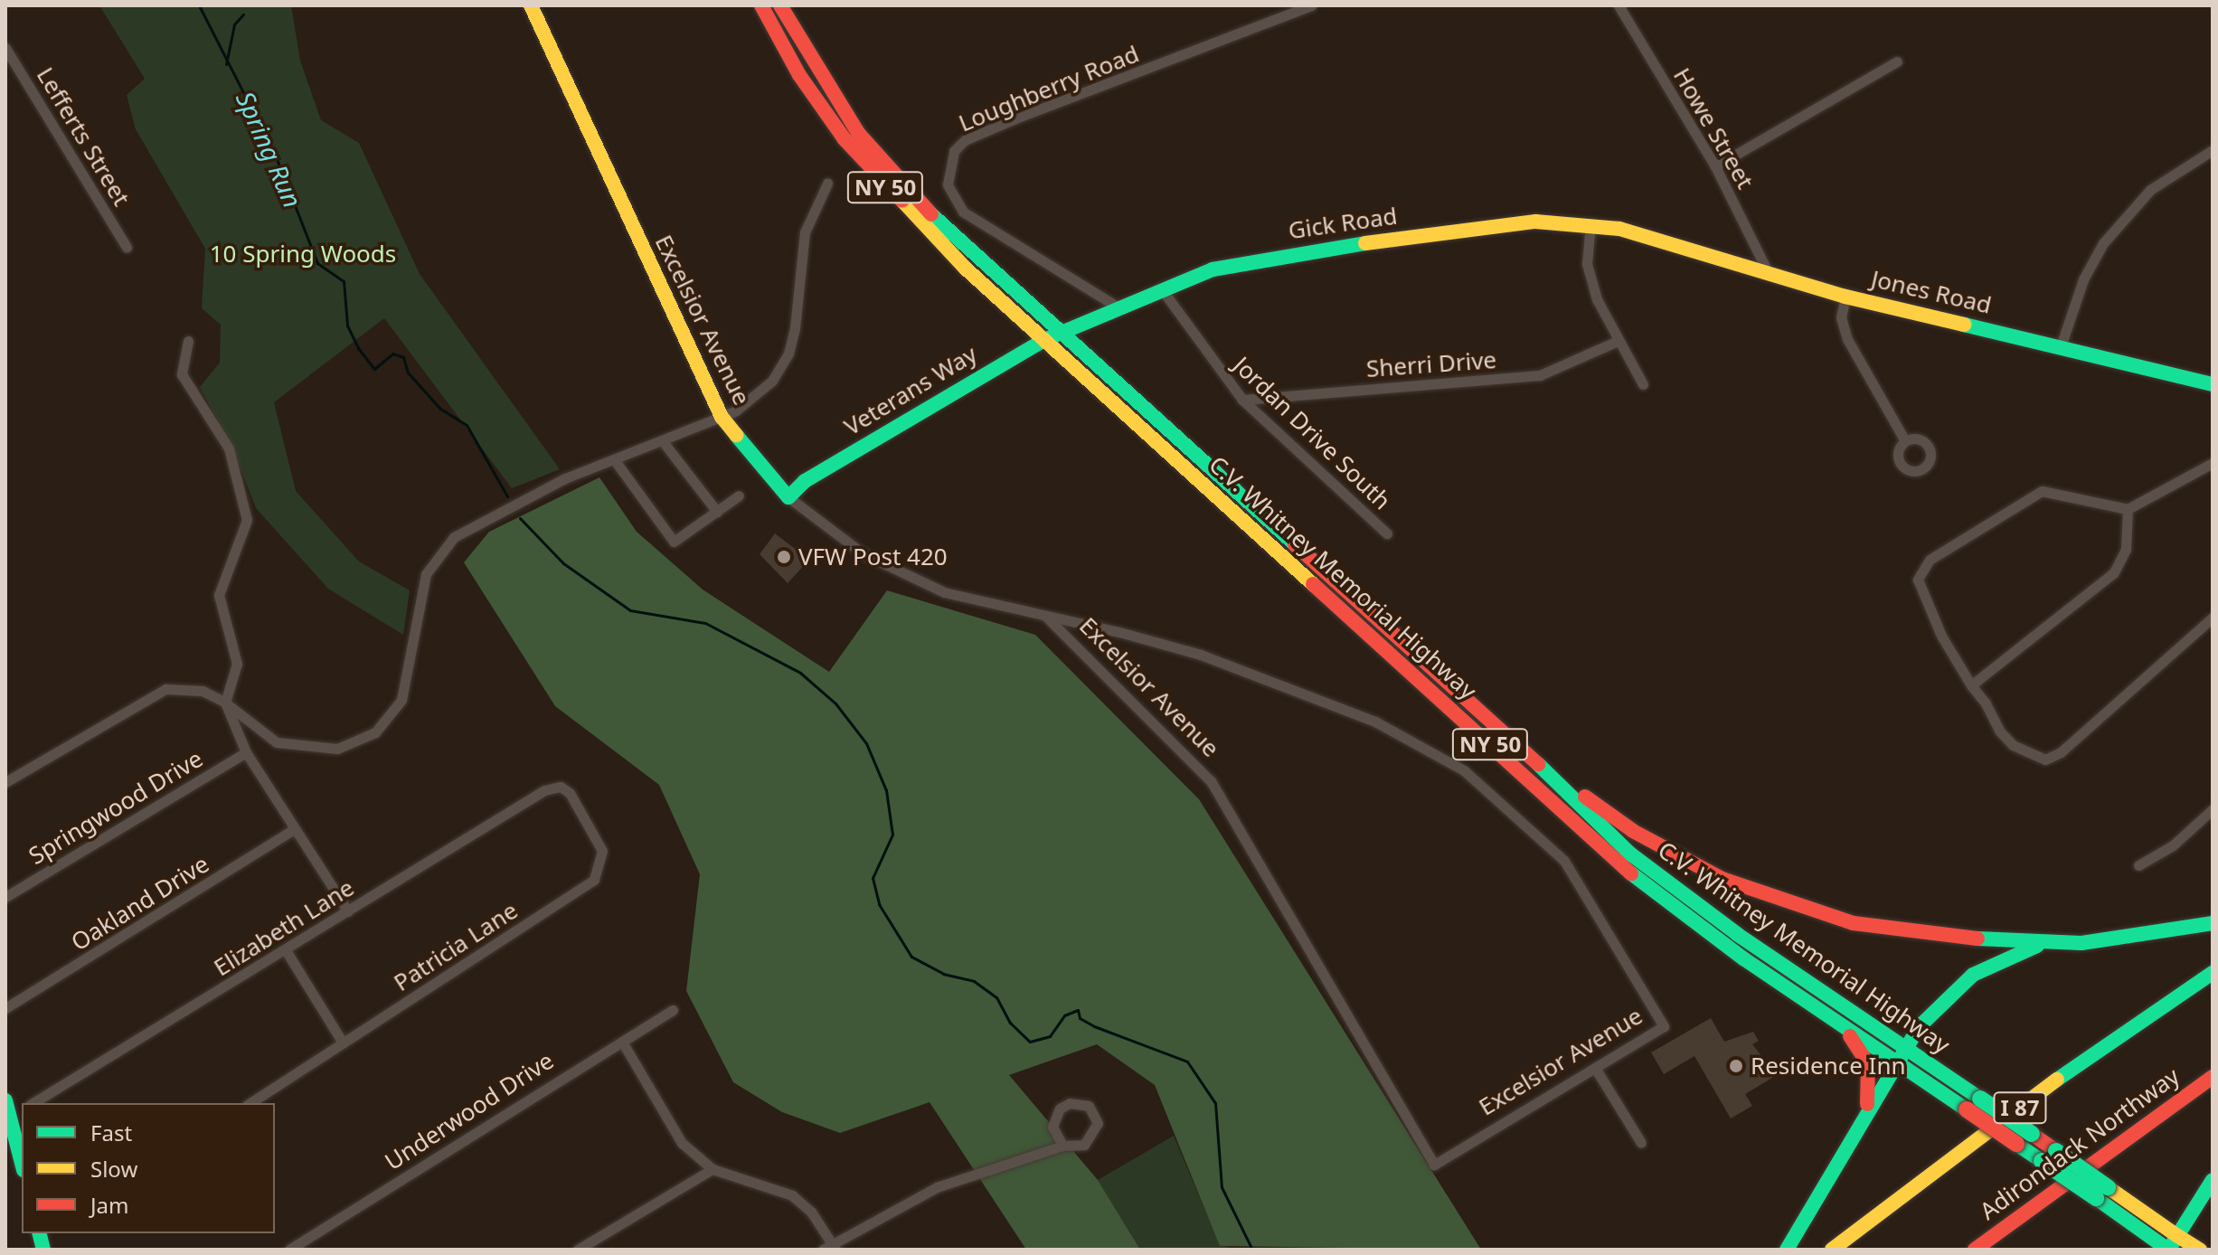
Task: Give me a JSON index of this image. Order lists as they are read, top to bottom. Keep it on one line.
{"streets":{"main road":["NY 50","Gick Road","Jones Road","Excelsior Avenue","Veterans Way","C.V. Whitney Memorial Highway","I 87","Adirondack Northway"],"street":["Loughberry Road","Howe Street","Lefferts Street","Sherri Drive","Jordan Drive South","Springwood Drive","Oakland Drive","Elizabeth Lane","Patricia Lane","Underwood Drive"]},"crossings":[["Loughberry Road","Gick Road"],["Howe Street","Jones Road"],["NY 50","C.V. Whitney Memorial Highway"],["Gick Road","Jones Road"],["Gick Road","Veterans Way"],["Gick Road","Jordan Drive South"],["Gick Road","C.V. Whitney Memorial Highway"],["Excelsior Avenue","Veterans Way"],["Sherri Drive","Jordan Drive South"],["Veterans Way","C.V. Whitney Memorial Highway"],["Elizabeth Lane","Patricia Lane"]],"water":["Spring Run"],"parks":["10 Spring Woods"],"places":["VFW Post 420","Residence Inn"],"legend":["Fast","Slow","Jam"]}
